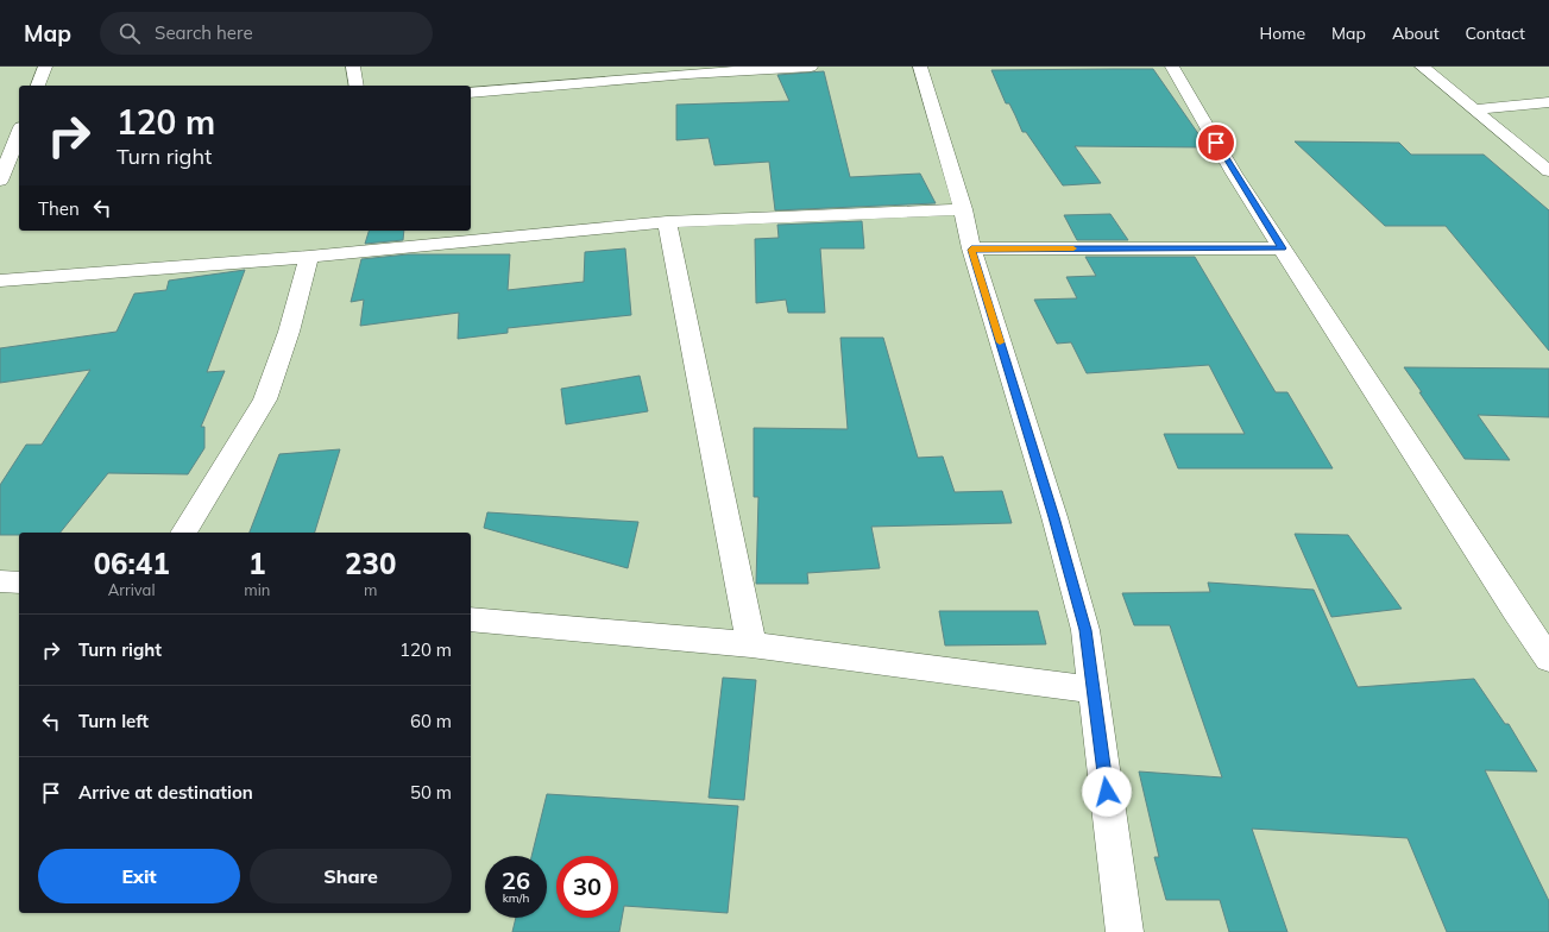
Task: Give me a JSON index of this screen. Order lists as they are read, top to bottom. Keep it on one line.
{"page":{"header":"Map","search":"Search here","nav":["Home","Map","About","Contact"],"turn":["120 m","Turn right"],"then":"Then","eta":["06:41","Arrival","1","min","230","m"],"list":[{"name":"Turn right","value":"120 m"},{"name":"Turn left","value":"60 m"},{"name":"Arrive at destination","value":"50 m"}],"buttons":["Exit","Share"],"speed":"26 km/h","limit":"30"}}
